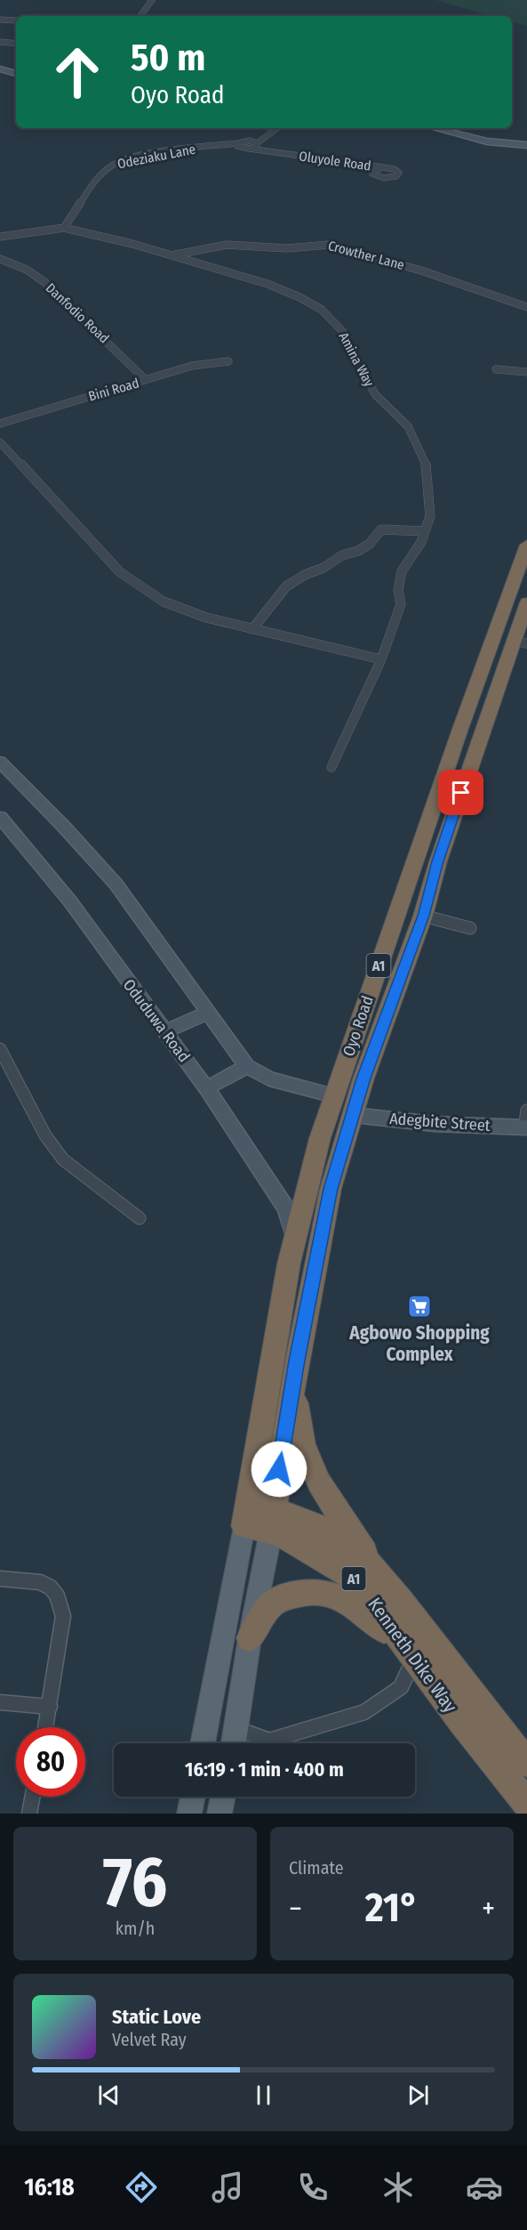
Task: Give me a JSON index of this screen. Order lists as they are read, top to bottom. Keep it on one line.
{"streets":{"highway":["A1","Oyo Road","Kenneth Dike Way"],"street":["Odeziaku Lane","Oluyole Road","Crowther Lane","Danfodio Road","Amina Way","Bini Road","Oduduwa Road","Adegbite Street"]},"crossings":[["Odeziaku Lane","Oluyole Road"],["Odeziaku Lane","Amina Way"],["Crowther Lane","Amina Way"],["Danfodio Road","Bini Road"],["A1","Oyo Road"],["A1","Kenneth Dike Way"],["Oduduwa Road","Oyo Road"],["Oyo Road","Adegbite Street"],["Oyo Road","Kenneth Dike Way"]],"places":{"supermarket":["Agbowo Shopping Complex"]},"page":{"turn":["50 m","Oyo Road"],"limit":"80","trip":"16:19 · 1 min · 400 m","tile":[["76","km/h"],"Climate"],"heat":["−","21°","+"],"song":["Static Love","Velvet Ray"],"tabs":"16:18"}}
